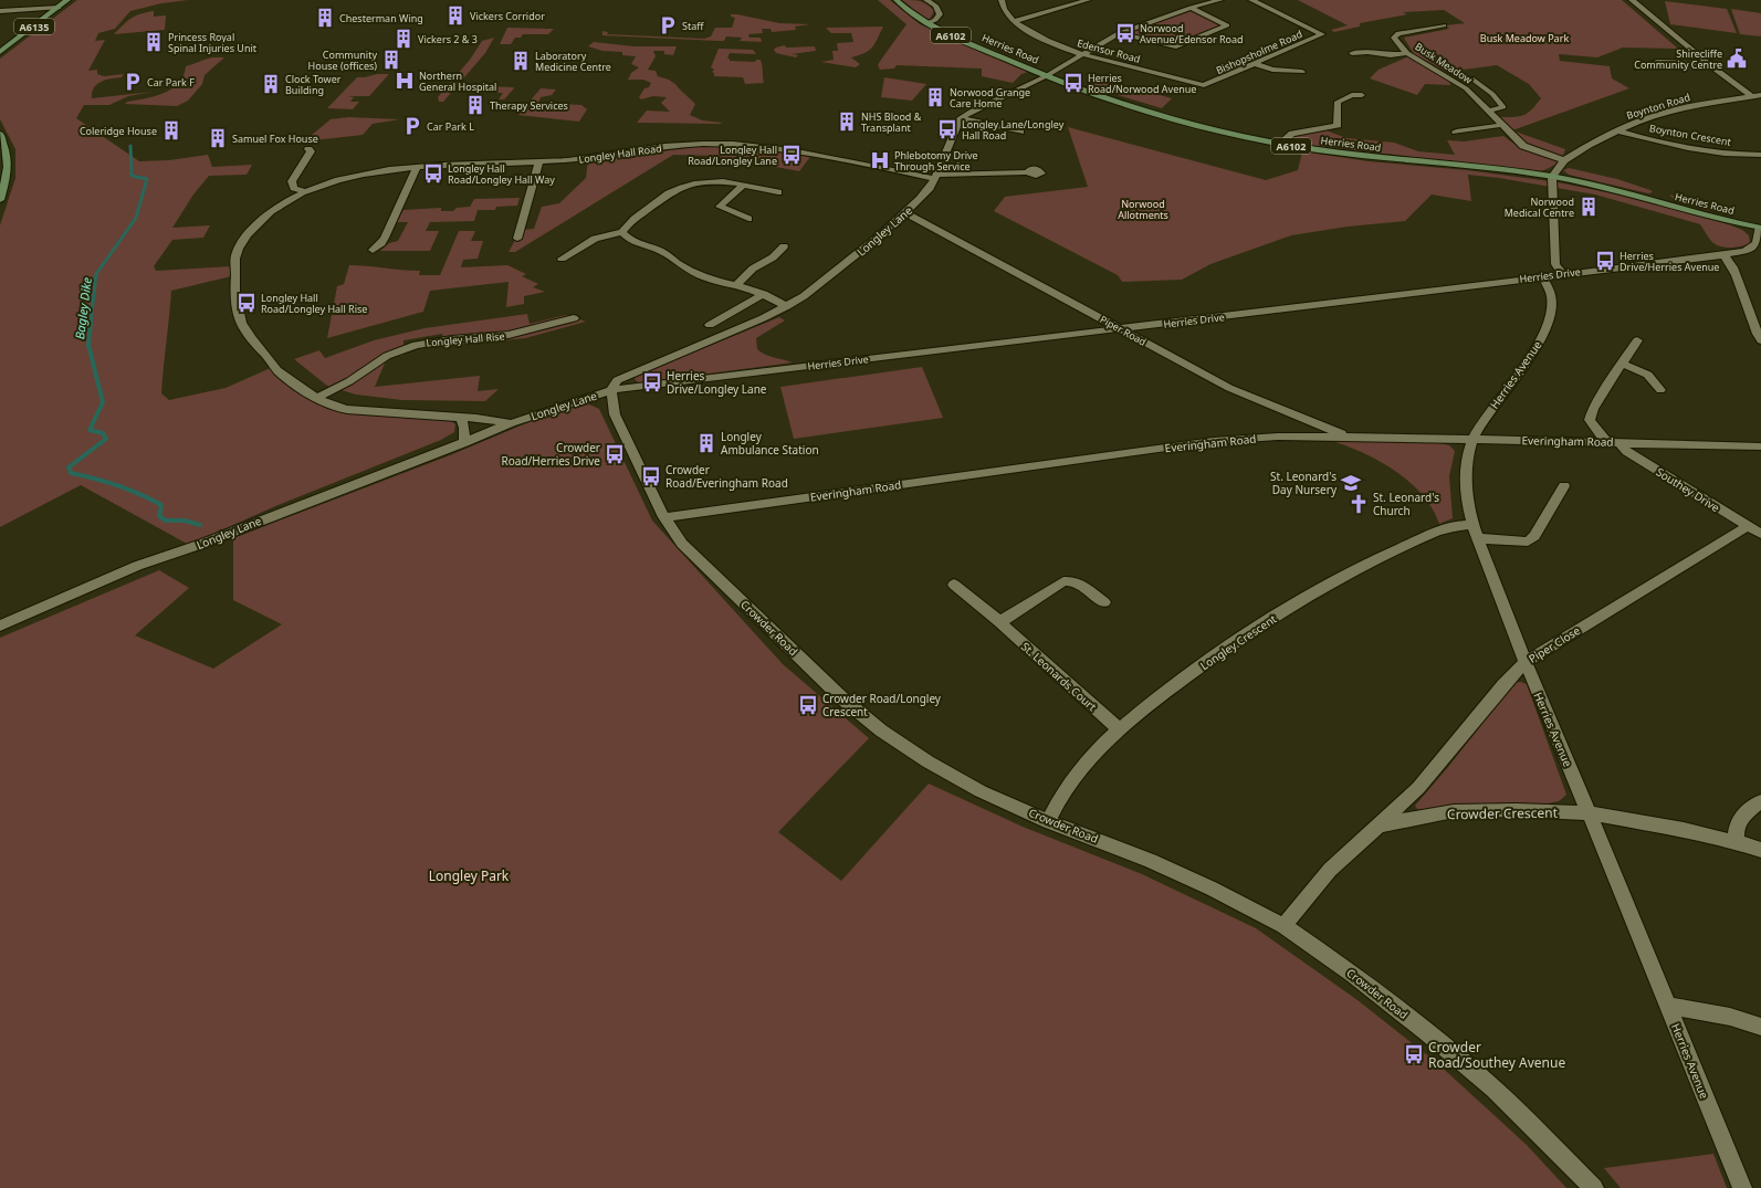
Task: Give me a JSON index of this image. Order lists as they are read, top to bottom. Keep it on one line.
{"streets":{"main road":["A6135","A6102","Herries Road"],"street":["Edensor Road","Bishopsholme Road","Busk Meadow","Boynton Road","Boynton Crescent","Longley Hall Road","Longley Lane","Herries Drive","Piper Road","Longley Hall Rise","Herries Avenue","Everingham Road","Southey Drive","Crowder Road","Longley Crescent","Piper Close","St. Leonards Court","Crowder Crescent"]},"crossings":[["Herries Road","Boynton Road"],["Herries Road","Herries Drive"],["Edensor Road","Bishopsholme Road"],["Busk Meadow","Boynton Road"],["Boynton Road","Boynton Crescent"],["Longley Hall Road","Longley Lane"],["Longley Hall Road","Longley Hall Rise"],["Longley Lane","Herries Drive"],["Longley Lane","Piper Road"],["Longley Lane","Crowder Road"],["Herries Drive","Piper Road"],["Herries Drive","Herries Avenue"],["Herries Drive","Crowder Road"],["Piper Road","Everingham Road"],["Herries Avenue","Everingham Road"],["Herries Avenue","Longley Crescent"],["Herries Avenue","Piper Close"],["Herries Avenue","Crowder Crescent"],["Everingham Road","Southey Drive"],["Everingham Road","Crowder Road"],["Southey Drive","Piper Close"],["Crowder Road","Longley Crescent"],["Longley Crescent","St. Leonards Court"],["Piper Close","Crowder Crescent"]],"water":["Bagley Dike"],"parks":["Busk Meadow Park","Norwood Allotments","Longley Park"],"places":{"building":["Vickers Corridor","Chesterman Wing","Vickers 2 & 3","Princess Royal Spinal Injuries Unit","Community House (offices)","Laboratory Medicine Centre","Clock Tower Building","Norwood Grange Care Home","Therapy Services","NHS Blood & Transplant","Coleridge House","Samuel Fox House","Norwood Medical Centre","Longley Ambulance Station"],"parking":["Staff","Car Park F","Car Park L"],"bus stop":["Norwood Avenue/Edensor Road","Herries Road/Norwood Avenue","Longley Lane/Longley Hall Road","Longley Hall Road/Longley Lane","Longley Hall Road/Longley Hall Way","Herries Drive/Herries Avenue","Longley Hall Road/Longley Hall Rise","Herries Drive/Longley Lane","Crowder Road/Herries Drive","Crowder Road/Everingham Road","Crowder Road/Longley Crescent","Crowder Road/Southey Avenue"],"public building":["Shirecliffe Community Centre"],"hospital":["Northern General Hospital","Phlebotomy Drive Through Service"],"school or university":["St. Leonard's Day Nursery"],"church":["St. Leonard's Church"]}}
